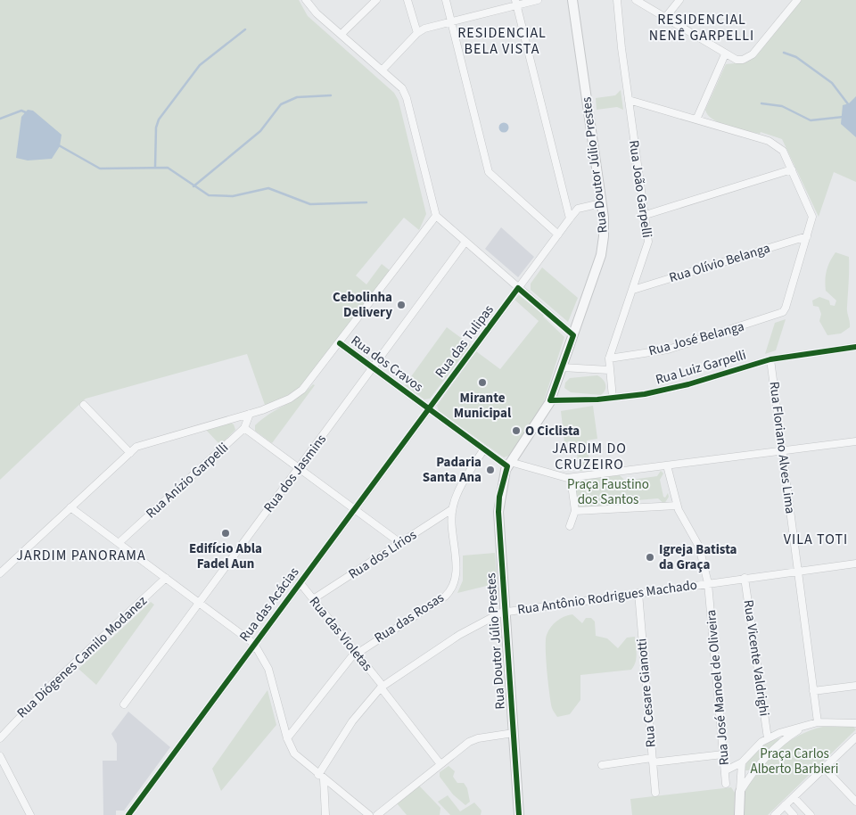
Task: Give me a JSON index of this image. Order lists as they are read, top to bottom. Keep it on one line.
{"streets":{"street":["Rua Doutor Júlio Prestes","Rua João Garpelli","Rua Olívio Belanga","Rua José Belanga","Rua das Tulipas","Rua dos Cravos","Rua Luiz Garpelli","Rua Floriano Alves Lima","Rua dos Jasmins","Rua Anízio Garpelli","Rua dos Lírios","Rua Antônio Rodrigues Machado","Rua das Acácias","Rua das Rosas","Rua das Violetas","Rua Diógenes Camilo Modanez","Rua Vicente Valdrighi","Rua José Manoel de Oliveira","Rua Cesare Gianotti"]},"crossings":[["Rua Doutor Júlio Prestes","Rua dos Cravos"],["Rua Doutor Júlio Prestes","Rua Luiz Garpelli"],["Rua Doutor Júlio Prestes","Rua Antônio Rodrigues Machado"],["Rua João Garpelli","Rua Olívio Belanga"],["Rua João Garpelli","Rua José Belanga"],["Rua João Garpelli","Rua Luiz Garpelli"],["Rua Olívio Belanga","Rua José Belanga"],["Rua das Tulipas","Rua dos Cravos"],["Rua das Tulipas","Rua das Acácias"],["Rua dos Cravos","Rua Floriano Alves Lima"],["Rua dos Cravos","Rua dos Jasmins"],["Rua dos Cravos","Rua das Acácias"],["Rua dos Cravos","Rua das Rosas"],["Rua dos Cravos","Rua José Manoel de Oliveira"],["Rua Luiz Garpelli","Rua Floriano Alves Lima"],["Rua Floriano Alves Lima","Rua Antônio Rodrigues Machado"],["Rua dos Lírios","Rua das Rosas"],["Rua dos Lírios","Rua das Violetas"],["Rua Antônio Rodrigues Machado","Rua das Violetas"],["Rua Antônio Rodrigues Machado","Rua Vicente Valdrighi"],["Rua Antônio Rodrigues Machado","Rua José Manoel de Oliveira"],["Rua Antônio Rodrigues Machado","Rua Cesare Gianotti"],["Rua das Acácias","Rua das Violetas"],["Rua das Rosas","Rua das Violetas"]],"districts":["RESIDENCIAL NENÊ GARPELLI","RESIDENCIAL BELA VISTA","JARDIM DO CRUZEIRO","VILA TOTI","JARDIM PANORAMA"],"parks":["Praça Faustino dos Santos","Praça Carlos Alberto Barbieri"],"places":["Cebolinha Delivery","Mirante Municipal","O Ciclista","Padaria Santa Ana","Edifício Abla Fadel Aun","Igreja Batista da Graça"]}
